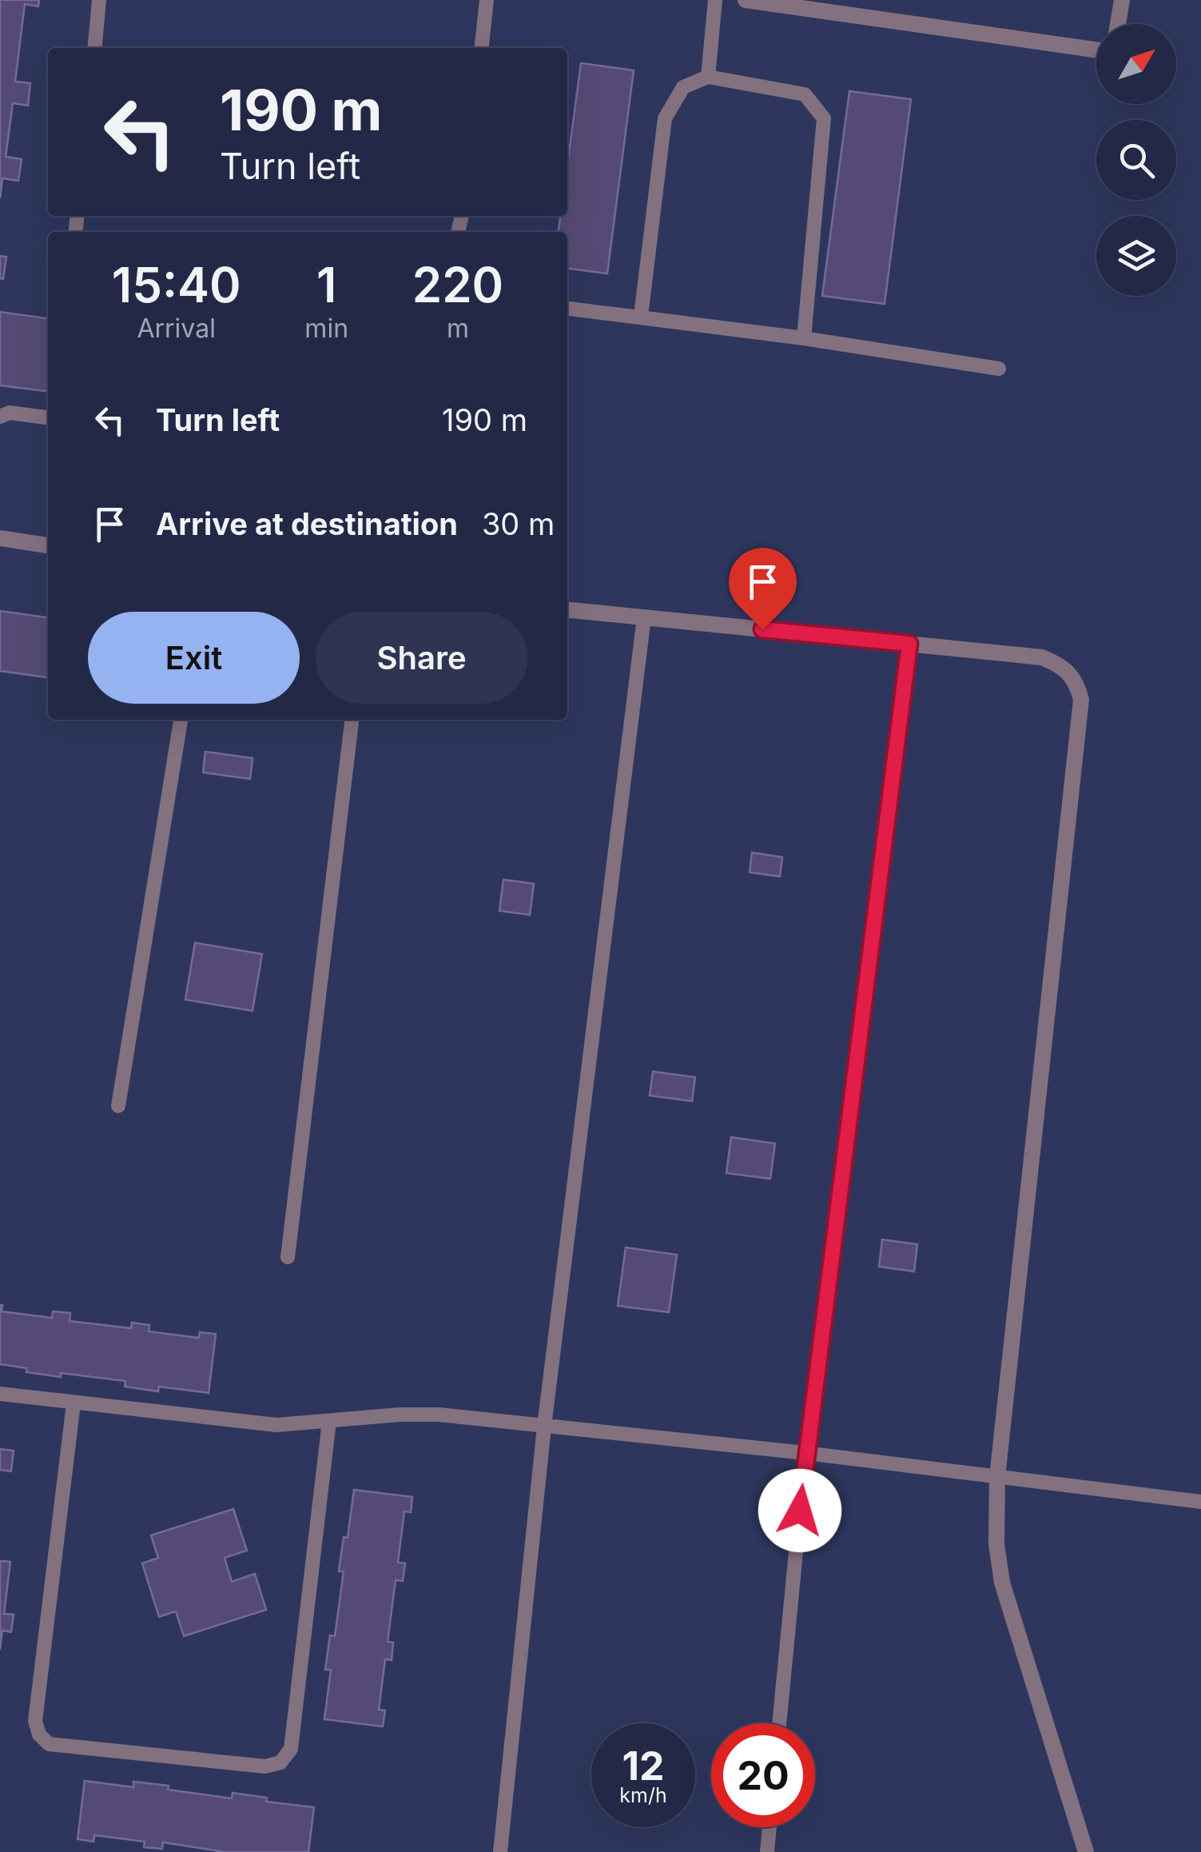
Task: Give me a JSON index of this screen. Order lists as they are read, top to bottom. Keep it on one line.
{"north":"top right","page":{"turn":["190 m","Turn left"],"eta":["15:40","Arrival","1","min","220","m"],"list":[{"name":"Turn left","value":"190 m"},{"name":"Arrive at destination","value":"30 m"}],"buttons":["Exit","Share"],"speed":"12 km/h","limit":"20"}}
